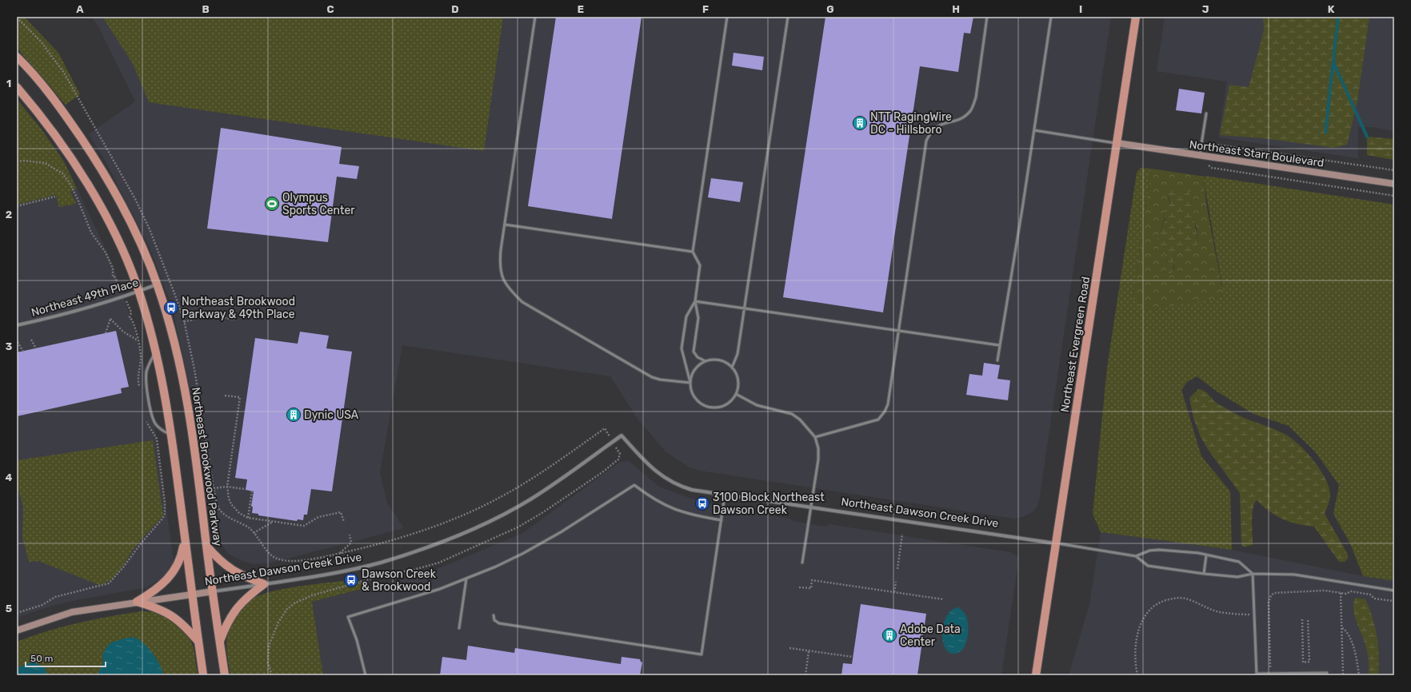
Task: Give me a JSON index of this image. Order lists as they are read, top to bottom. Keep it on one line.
{"streets":{"main road":["Northeast Evergreen Road","Northeast Brookwood Parkway"],"street":["Northeast Starr Boulevard","Northeast 49th Place","Northeast Dawson Creek Drive"]},"crossings":[["Northeast Starr Boulevard","Northeast Evergreen Road"],["Northeast 49th Place","Northeast Brookwood Parkway"],["Northeast Evergreen Road","Northeast Dawson Creek Drive"],["Northeast Brookwood Parkway","Northeast Dawson Creek Drive"]],"places":{"building":["NTT RagingWire DC - Hillsboro","Dynic USA","Adobe Data Center"],"sports":["Olympus Sports Center"],"bus stop":["Northeast Brookwood Parkway & 49th Place","3100 Block Northeast Dawson Creek","Dawson Creek & Brookwood"]},"scale_bar":"50 m","grid":{"columns":["A","B","C","D","E","F","G","H","I","J","K"],"rows":["1","2","3","4","5"]}}
